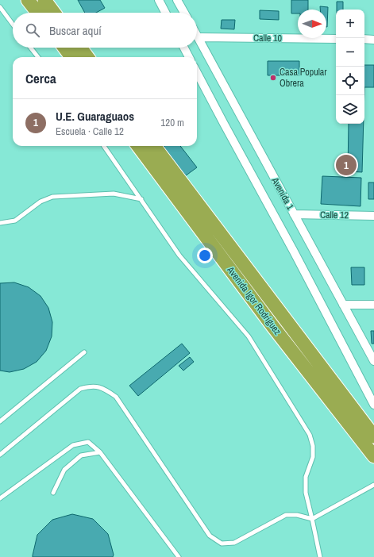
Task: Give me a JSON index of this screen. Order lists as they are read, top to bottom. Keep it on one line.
{"streets":{"highway":["Avenida Igor Rodríguez"],"street":["Calle 10","Avenida 1","Calle 12"]},"crossings":[["Calle 10","Avenida 1"],["Avenida 1","Calle 12"]],"places":["Casa Popular Obrera"],"north":"right","page":{"map_buttons":["+","−"],"search":"Buscar aquí","heading":"Cerca","list":[{"mark":"1","name":"U.E. Guaraguaos","note":"Escuela · Calle 12","value":"120 m"}],"pins":"1"}}
